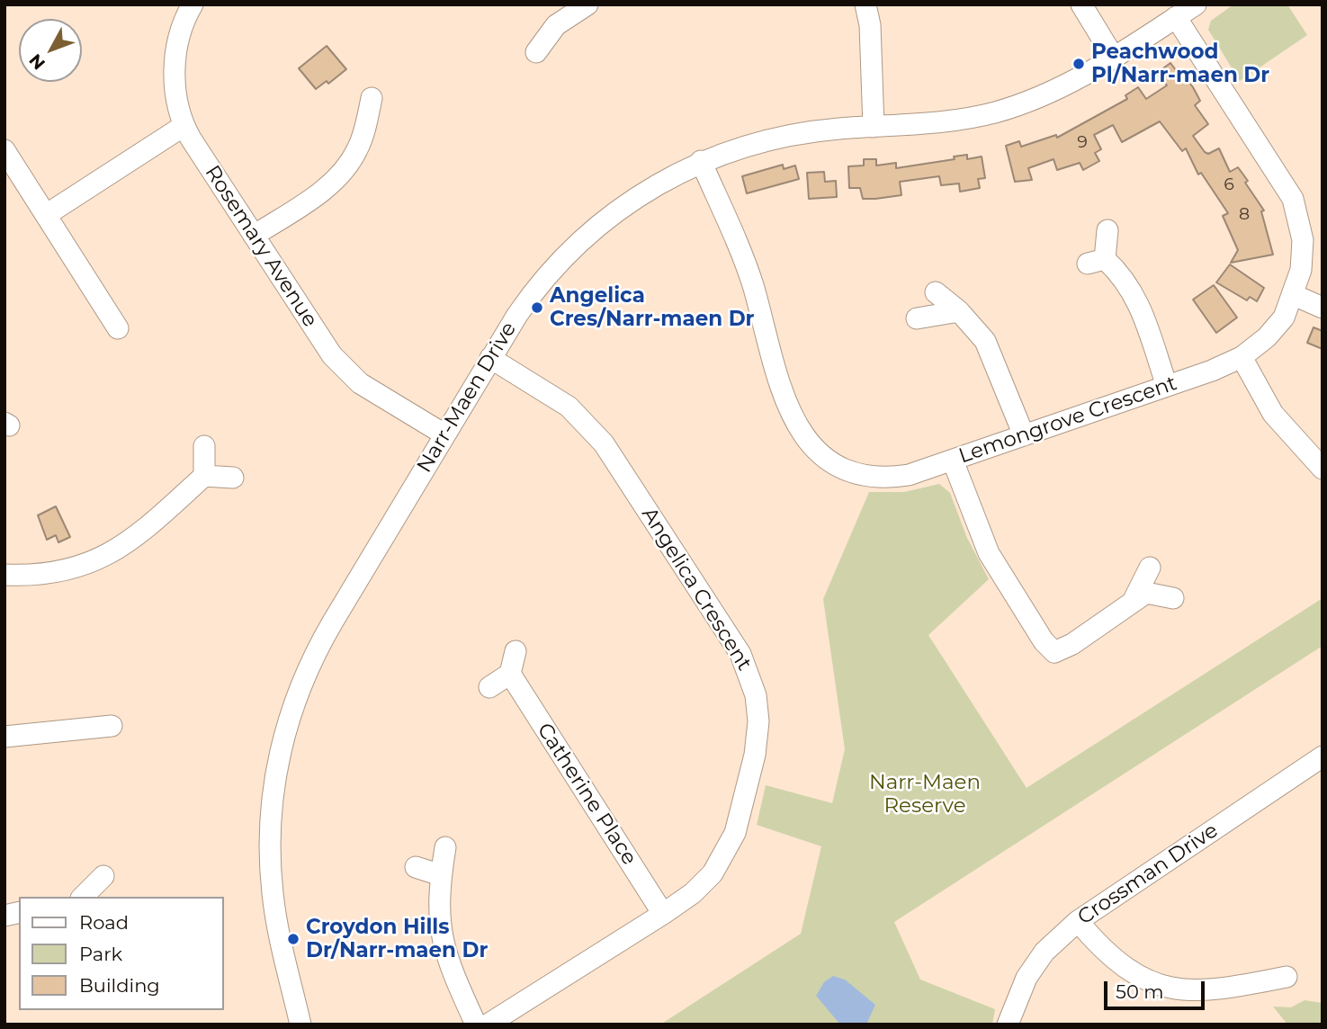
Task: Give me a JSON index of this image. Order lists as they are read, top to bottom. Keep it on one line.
{"streets":{"street":["Rosemary Avenue","Narr-Maen Drive","Lemongrove Crescent","Angelica Crescent","Catherine Place","Crossman Drive"]},"crossings":[["Rosemary Avenue","Narr-Maen Drive"],["Narr-Maen Drive","Lemongrove Crescent"],["Narr-Maen Drive","Angelica Crescent"],["Angelica Crescent","Catherine Place"]],"parks":["Narr-Maen Reserve"],"places":["Peachwood Pl/Narr-maen Dr","Angelica Cres/Narr-maen Dr","Croydon Hills Dr/Narr-maen Dr"],"house_numbers":["9","6","8"],"legend":["Road","Park","Building"],"scale_bar":"50 m","north":"bottom left"}
